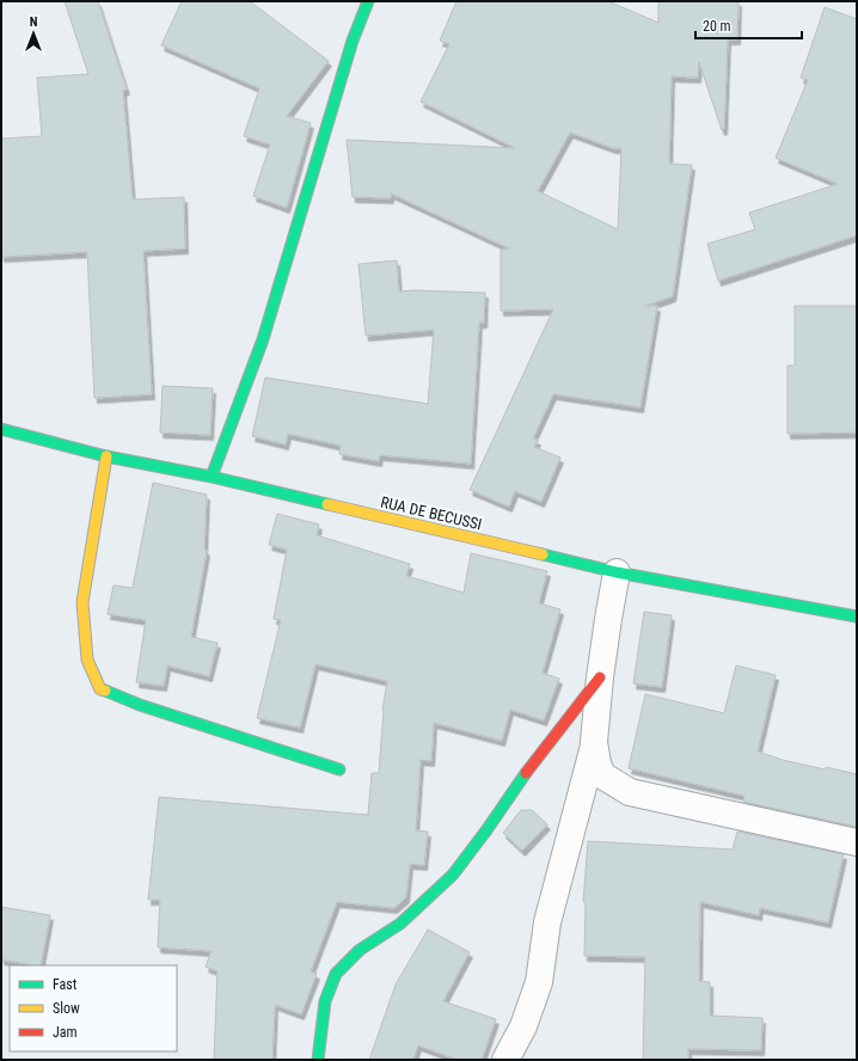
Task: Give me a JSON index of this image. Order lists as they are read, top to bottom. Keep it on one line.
{"streets":{"street":["RUA DE BECUSSI"]},"legend":["Fast","Slow","Jam"],"scale_bar":"20 m","north":"top"}
